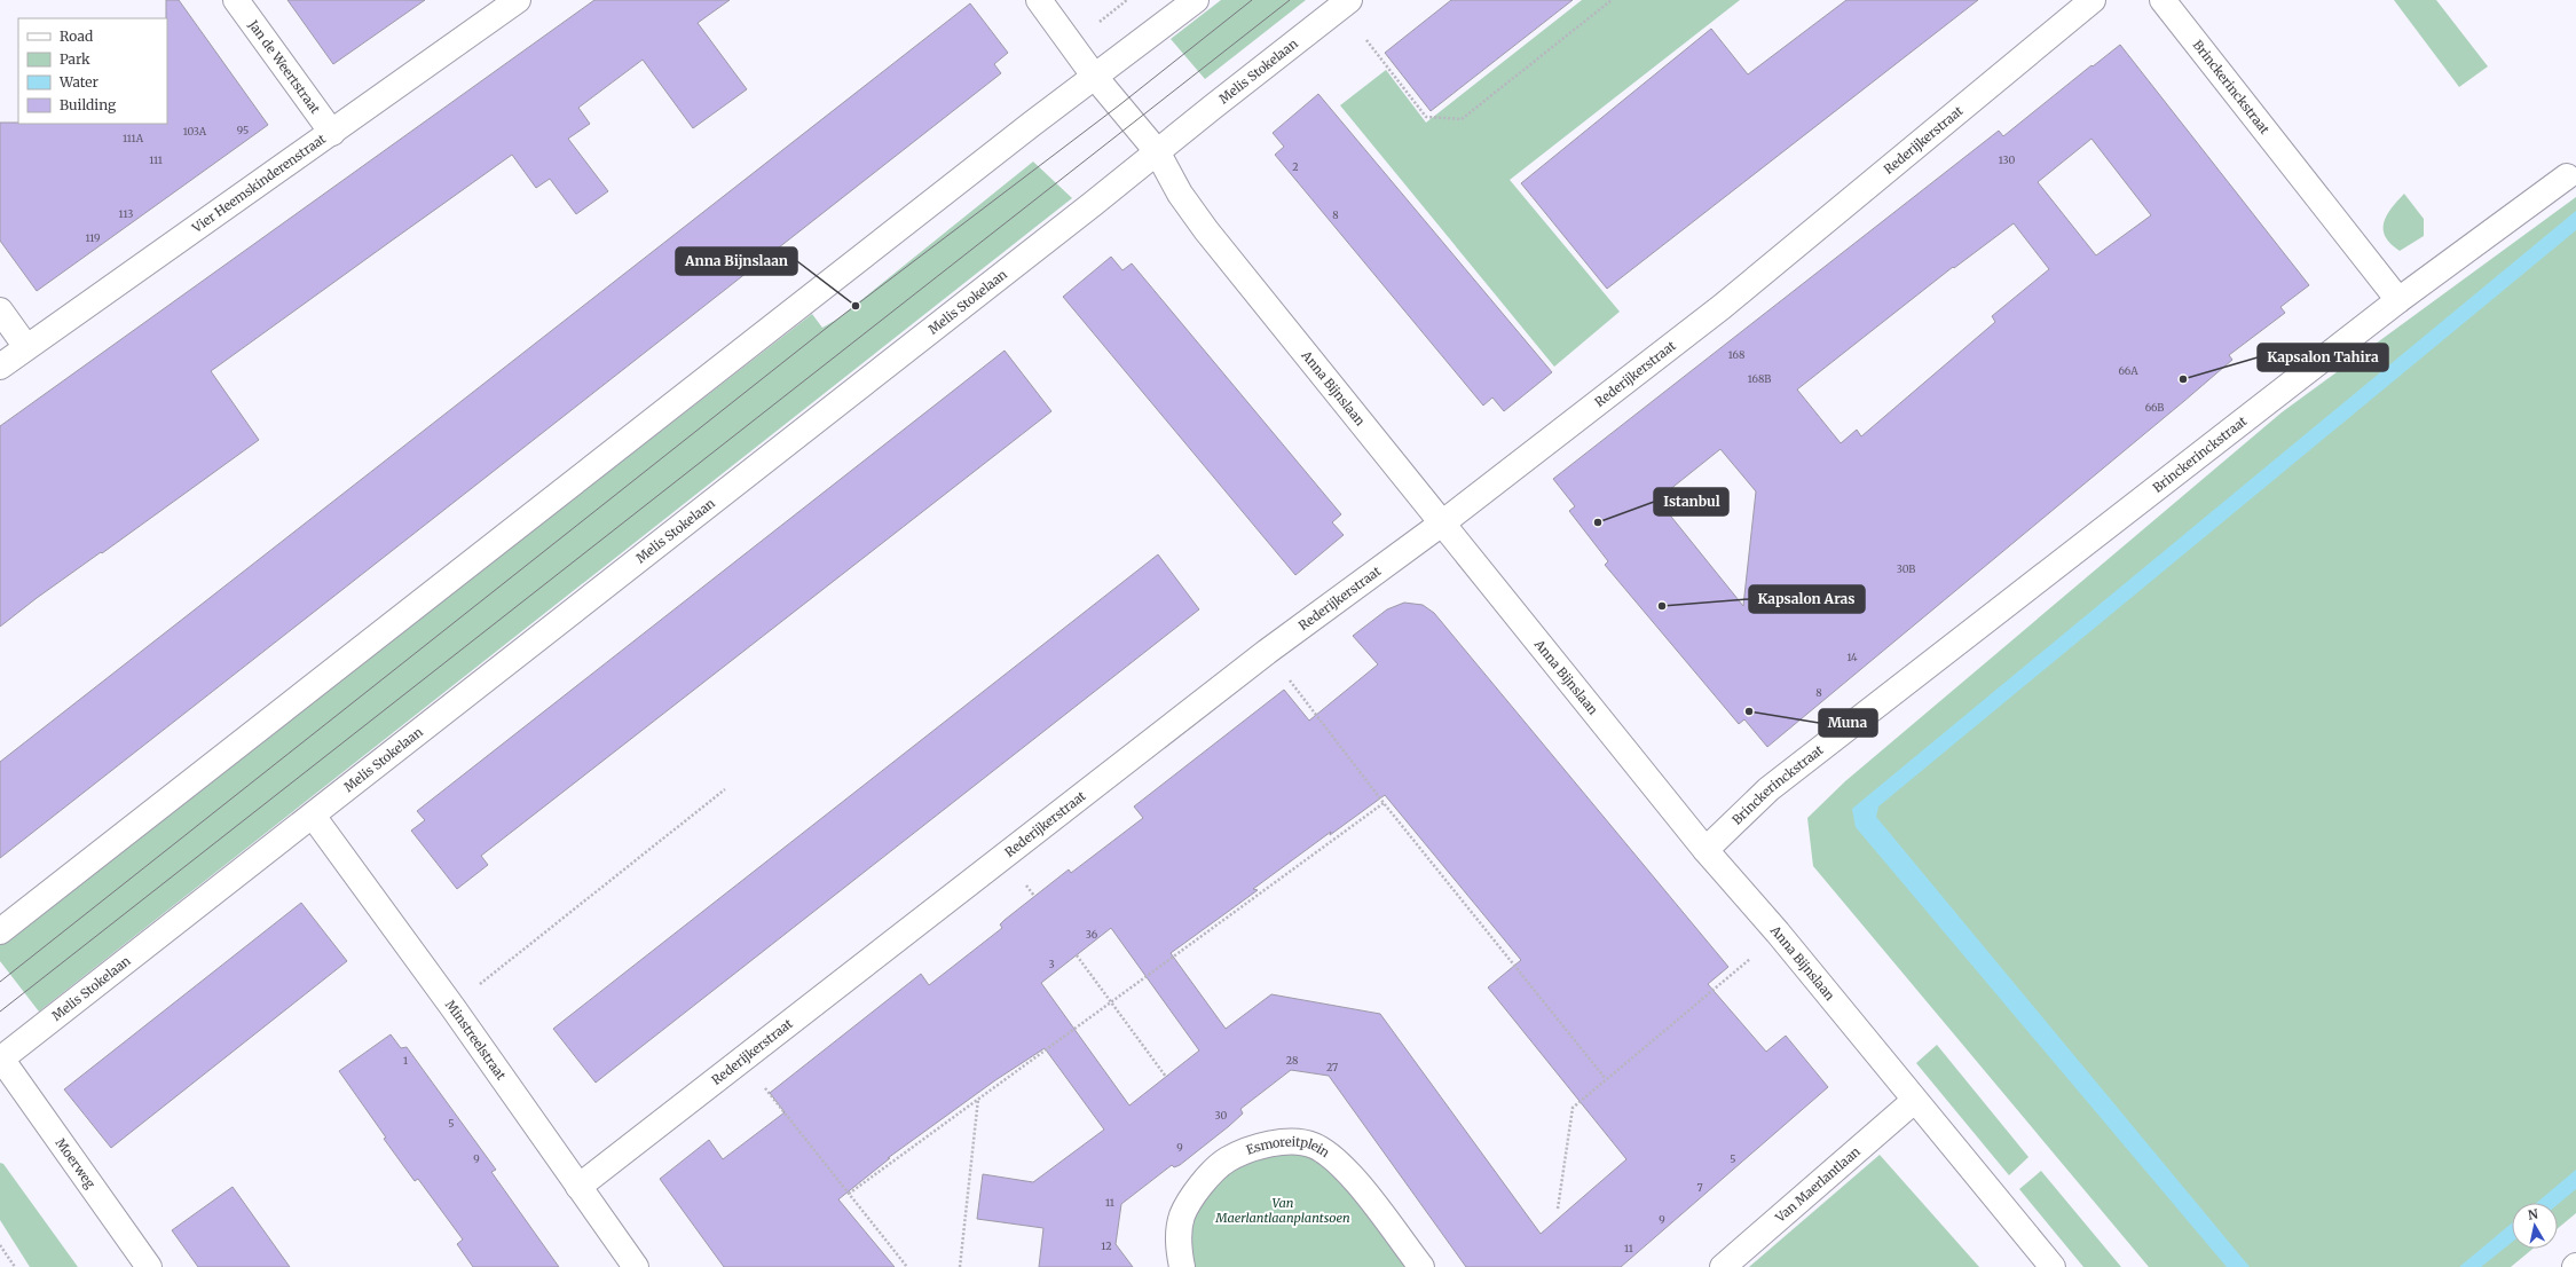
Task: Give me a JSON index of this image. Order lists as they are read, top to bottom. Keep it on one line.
{"streets":{"street":["Jan de Weertstraat","Melis Stokelaan","Brinckerinckstraat","Rederijkerstraat","Vier Heemskinderenstraat","Anna Bijnslaan","Minstreelstraat","Esmoreitplein","Moerweg","Van Maerlantlaan"]},"crossings":[["Jan de Weertstraat","Vier Heemskinderenstraat"],["Melis Stokelaan","Anna Bijnslaan"],["Melis Stokelaan","Minstreelstraat"],["Melis Stokelaan","Moerweg"],["Brinckerinckstraat","Anna Bijnslaan"],["Rederijkerstraat","Anna Bijnslaan"],["Rederijkerstraat","Minstreelstraat"],["Anna Bijnslaan","Van Maerlantlaan"]],"parks":["Van Maerlantlaanplantsoen"],"places":["Anna Bijnslaan","Kapsalon Tahira","Istanbul","Kapsalon Aras","Muna"],"house_numbers":["95","103A","111A","111","130","2","113","8","119","168","66A","168B","66B","30B","14","8","36","3","1","28","27","30","5","9","9","5","7","11","9","12","11"],"legend":["Road","Park","Water","Building"],"north":"top"}
